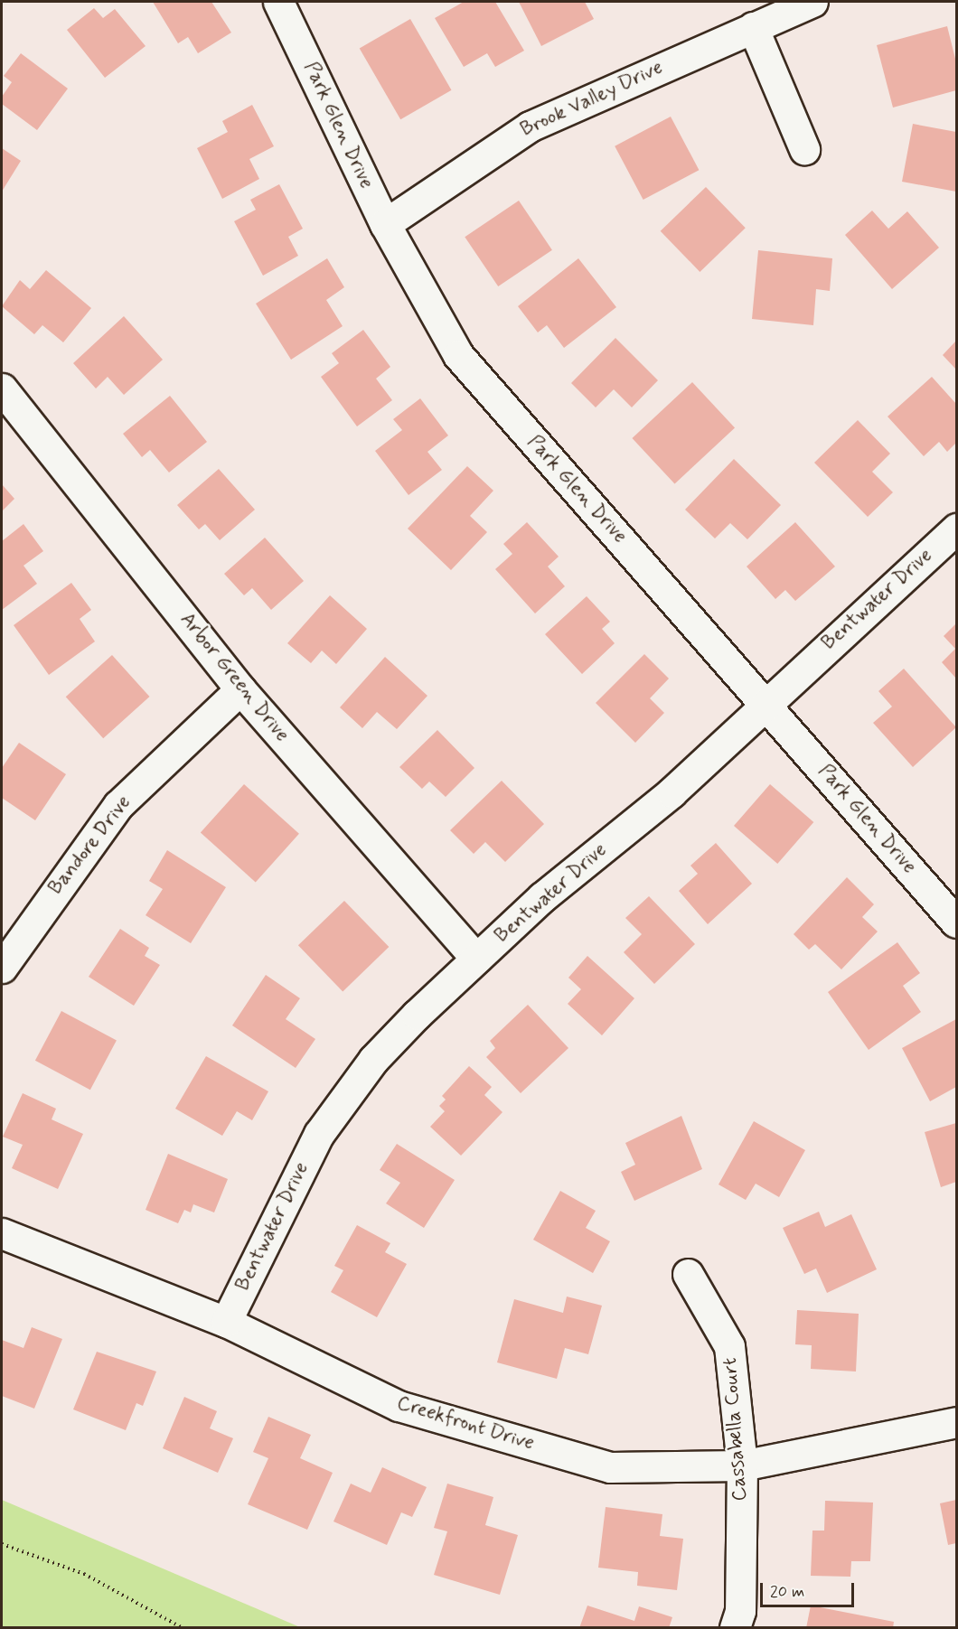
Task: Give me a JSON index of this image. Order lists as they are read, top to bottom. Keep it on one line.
{"streets":{"street":["Brook Valley Drive","Park Glen Drive","Bentwater Drive","Arbor Green Drive","Bandore Drive","Creekfront Drive","Cassabella Court"]},"crossings":[["Brook Valley Drive","Park Glen Drive"],["Park Glen Drive","Bentwater Drive"],["Bentwater Drive","Arbor Green Drive"],["Bentwater Drive","Creekfront Drive"],["Arbor Green Drive","Bandore Drive"],["Creekfront Drive","Cassabella Court"]],"scale_bar":"20 m"}
